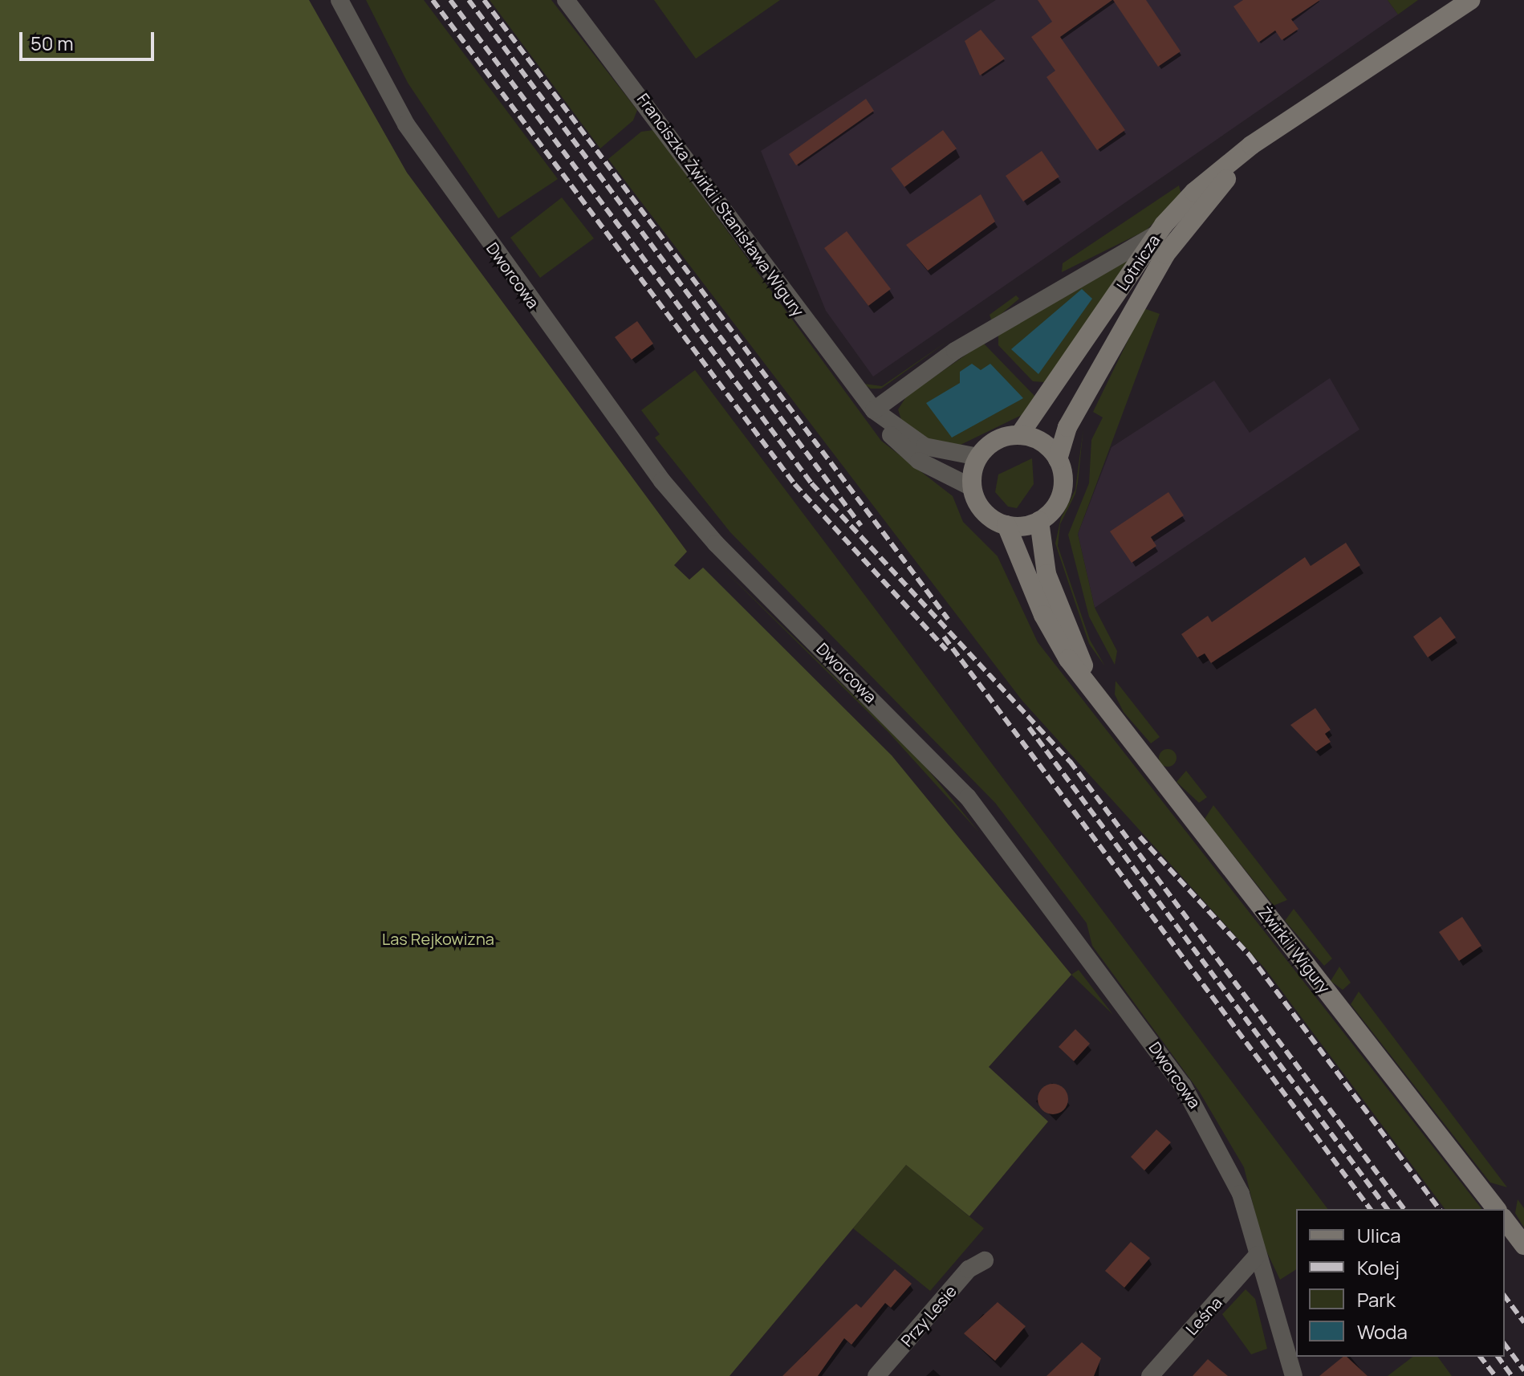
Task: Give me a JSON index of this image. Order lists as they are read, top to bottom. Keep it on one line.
{"streets":{"main road":["Lotnicza","Żwirki i Wigury"],"street":["Franciszka Żwirki i Stanisława Wigury","Dworcowa","Przy Lesie","Leśna"]},"crossings":[["Lotnicza","Żwirki i Wigury"],["Dworcowa","Leśna"]],"parks":["Las Rejkowizna"],"legend":["Ulica","Kolej","Park","Woda"],"scale_bar":"50 m"}
